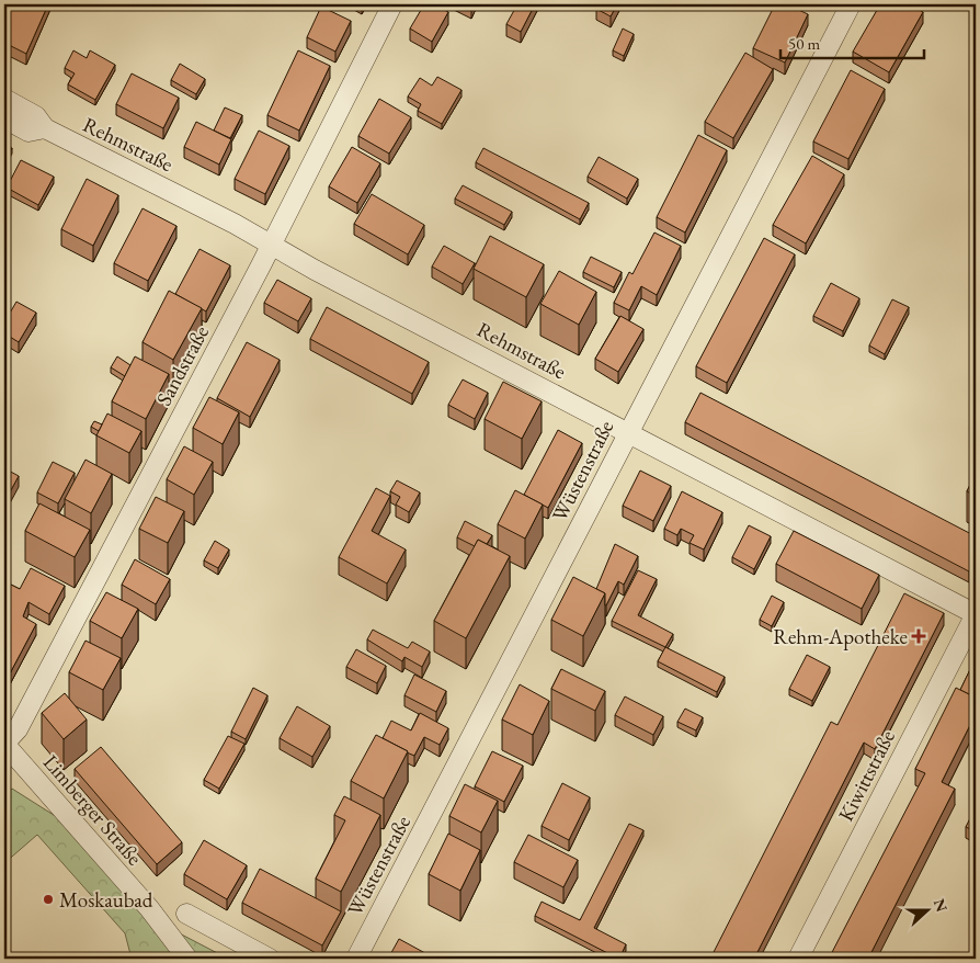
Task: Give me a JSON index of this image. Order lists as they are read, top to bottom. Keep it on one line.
{"streets":{"street":["Rehmstraße","Sandstraße","Wüstenstraße","Kiwittstraße","Limberger Straße"]},"crossings":[["Rehmstraße","Sandstraße"],["Rehmstraße","Wüstenstraße"],["Rehmstraße","Kiwittstraße"],["Sandstraße","Limberger Straße"]],"places":{"health":["Rehm-Apotheke"],"other":["Moskaubad"]},"scale_bar":"50 m","north":"right"}
